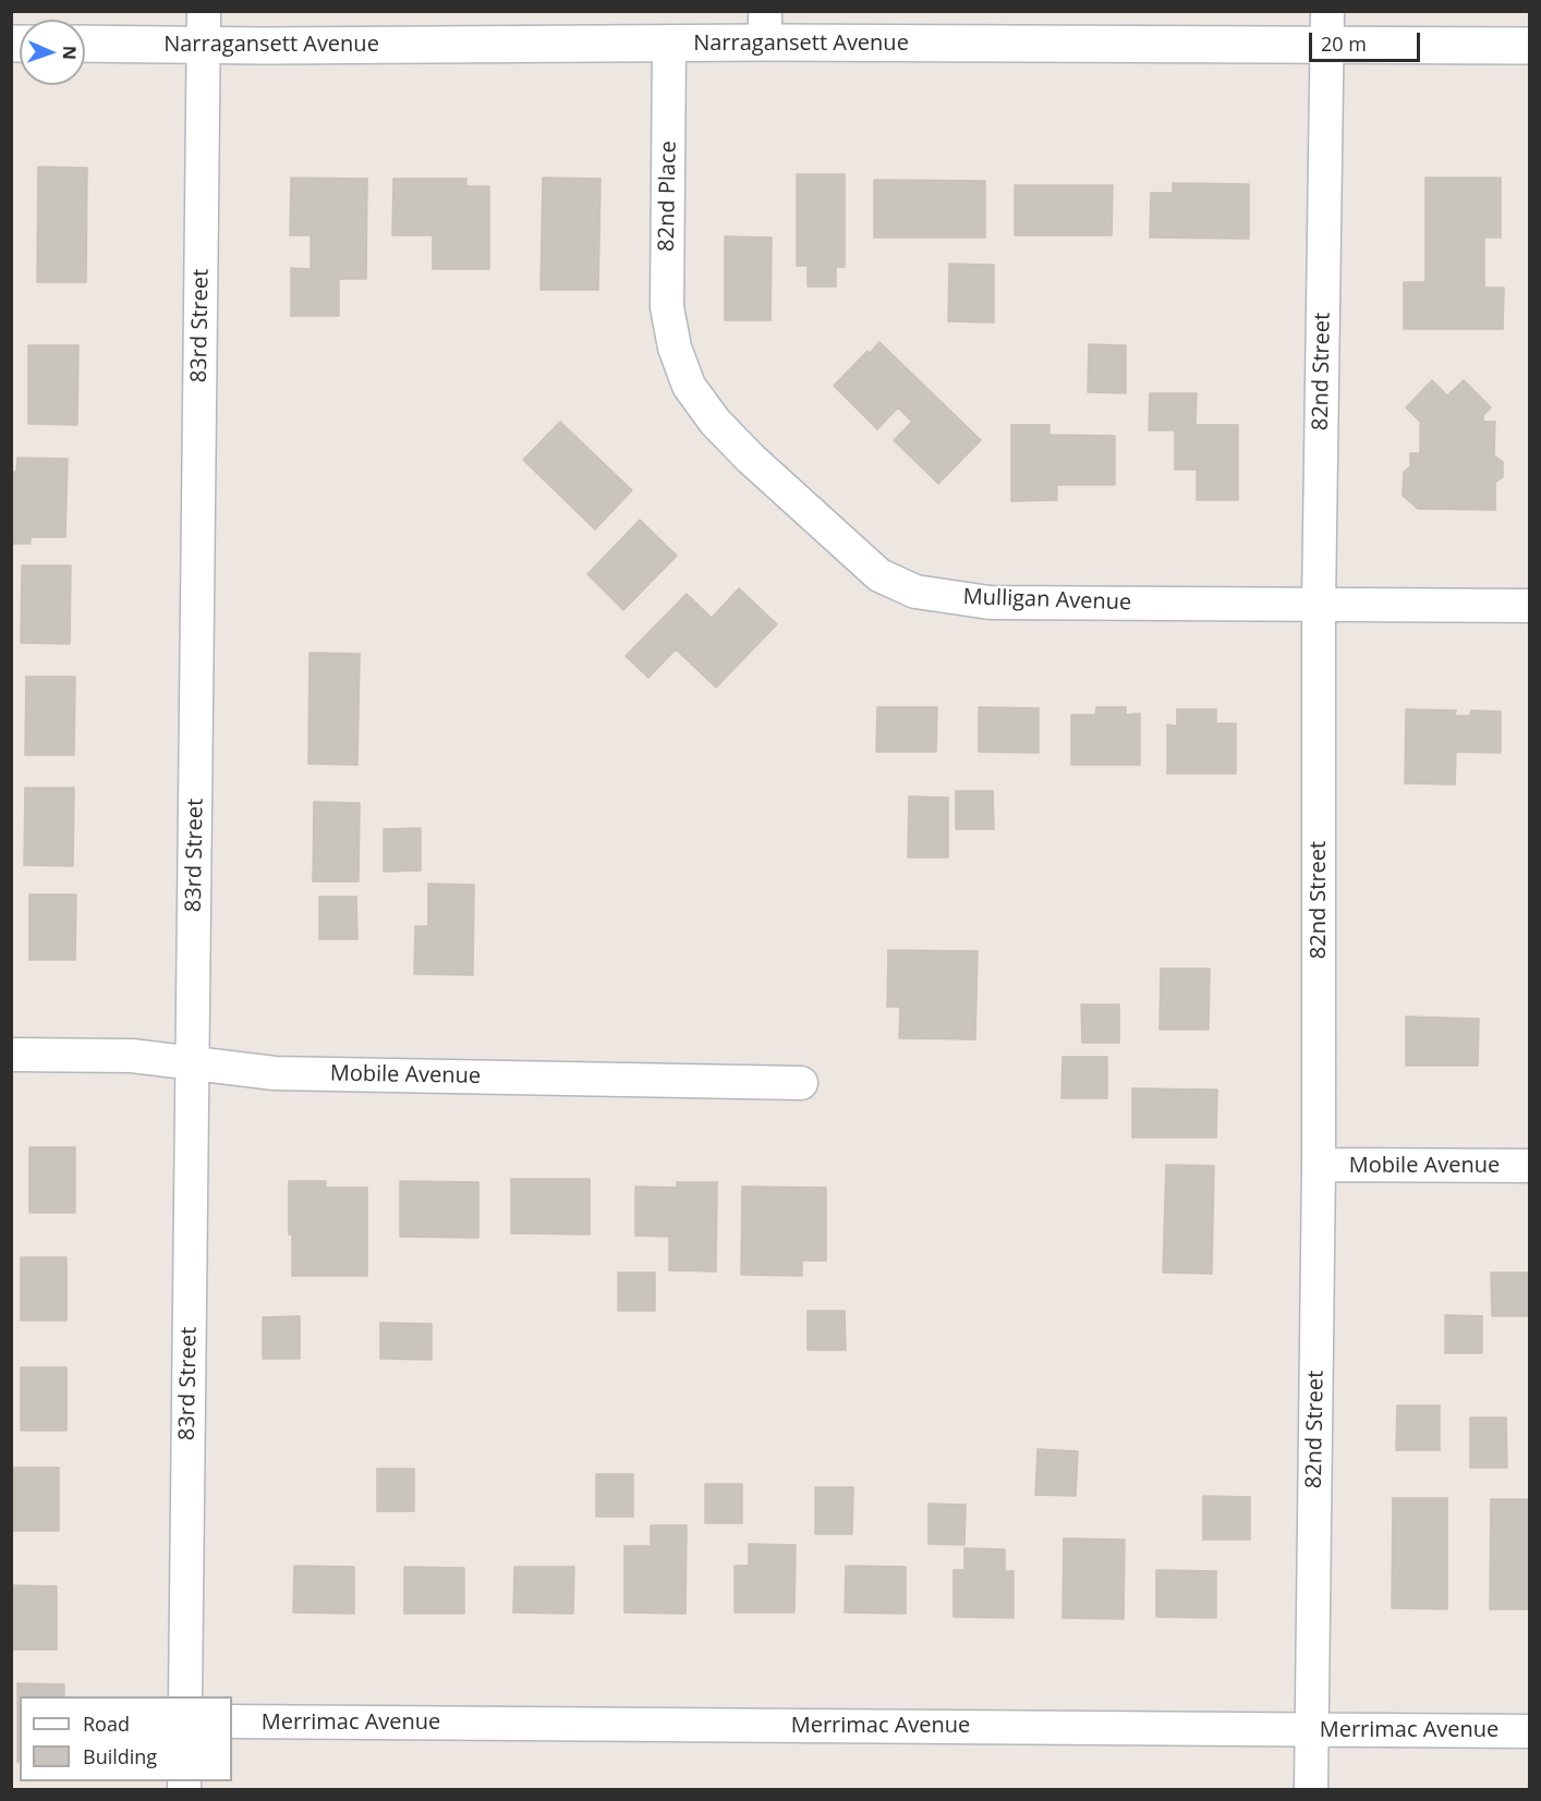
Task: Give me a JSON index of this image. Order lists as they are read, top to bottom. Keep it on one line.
{"streets":{"street":["Narragansett Avenue","82nd Place","83rd Street","82nd Street","Mulligan Avenue","Mobile Avenue","Merrimac Avenue"]},"crossings":[["Narragansett Avenue","82nd Place"],["Narragansett Avenue","83rd Street"],["Narragansett Avenue","82nd Street"],["82nd Place","Mulligan Avenue"],["83rd Street","Mobile Avenue"],["82nd Street","Mulligan Avenue"],["82nd Street","Mobile Avenue"],["82nd Street","Merrimac Avenue"]],"legend":["Road","Building"],"scale_bar":"20 m","north":"right"}
